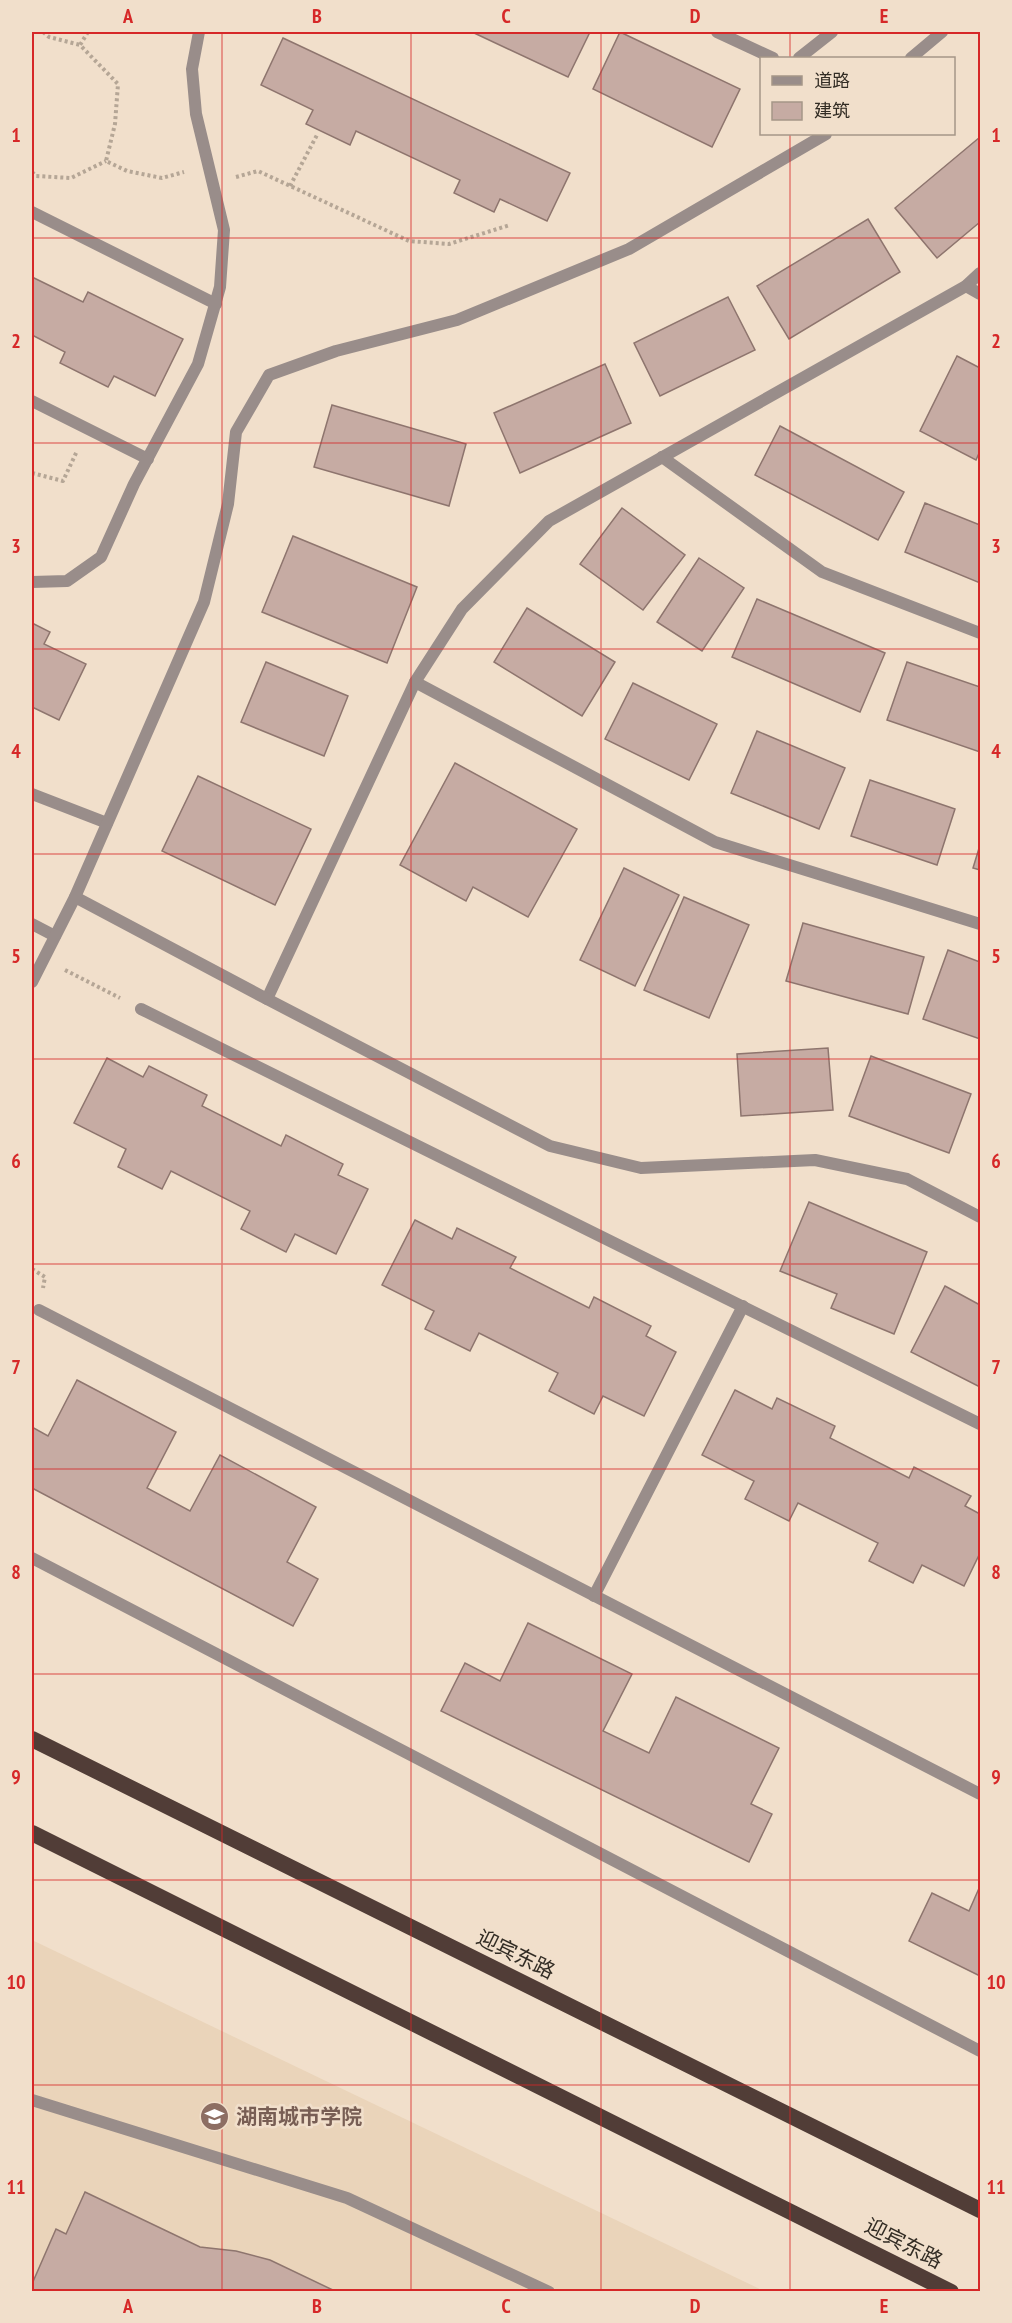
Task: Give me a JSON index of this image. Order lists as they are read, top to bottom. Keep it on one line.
{"streets":{"highway":["迎宾东路"]},"places":{"school or university":["湖南城市学院"]},"legend":["道路","建筑"],"grid":{"columns":["A","B","C","D","E"],"rows":["1","2","3","4","5","6","7","8","9","10","11"]}}
